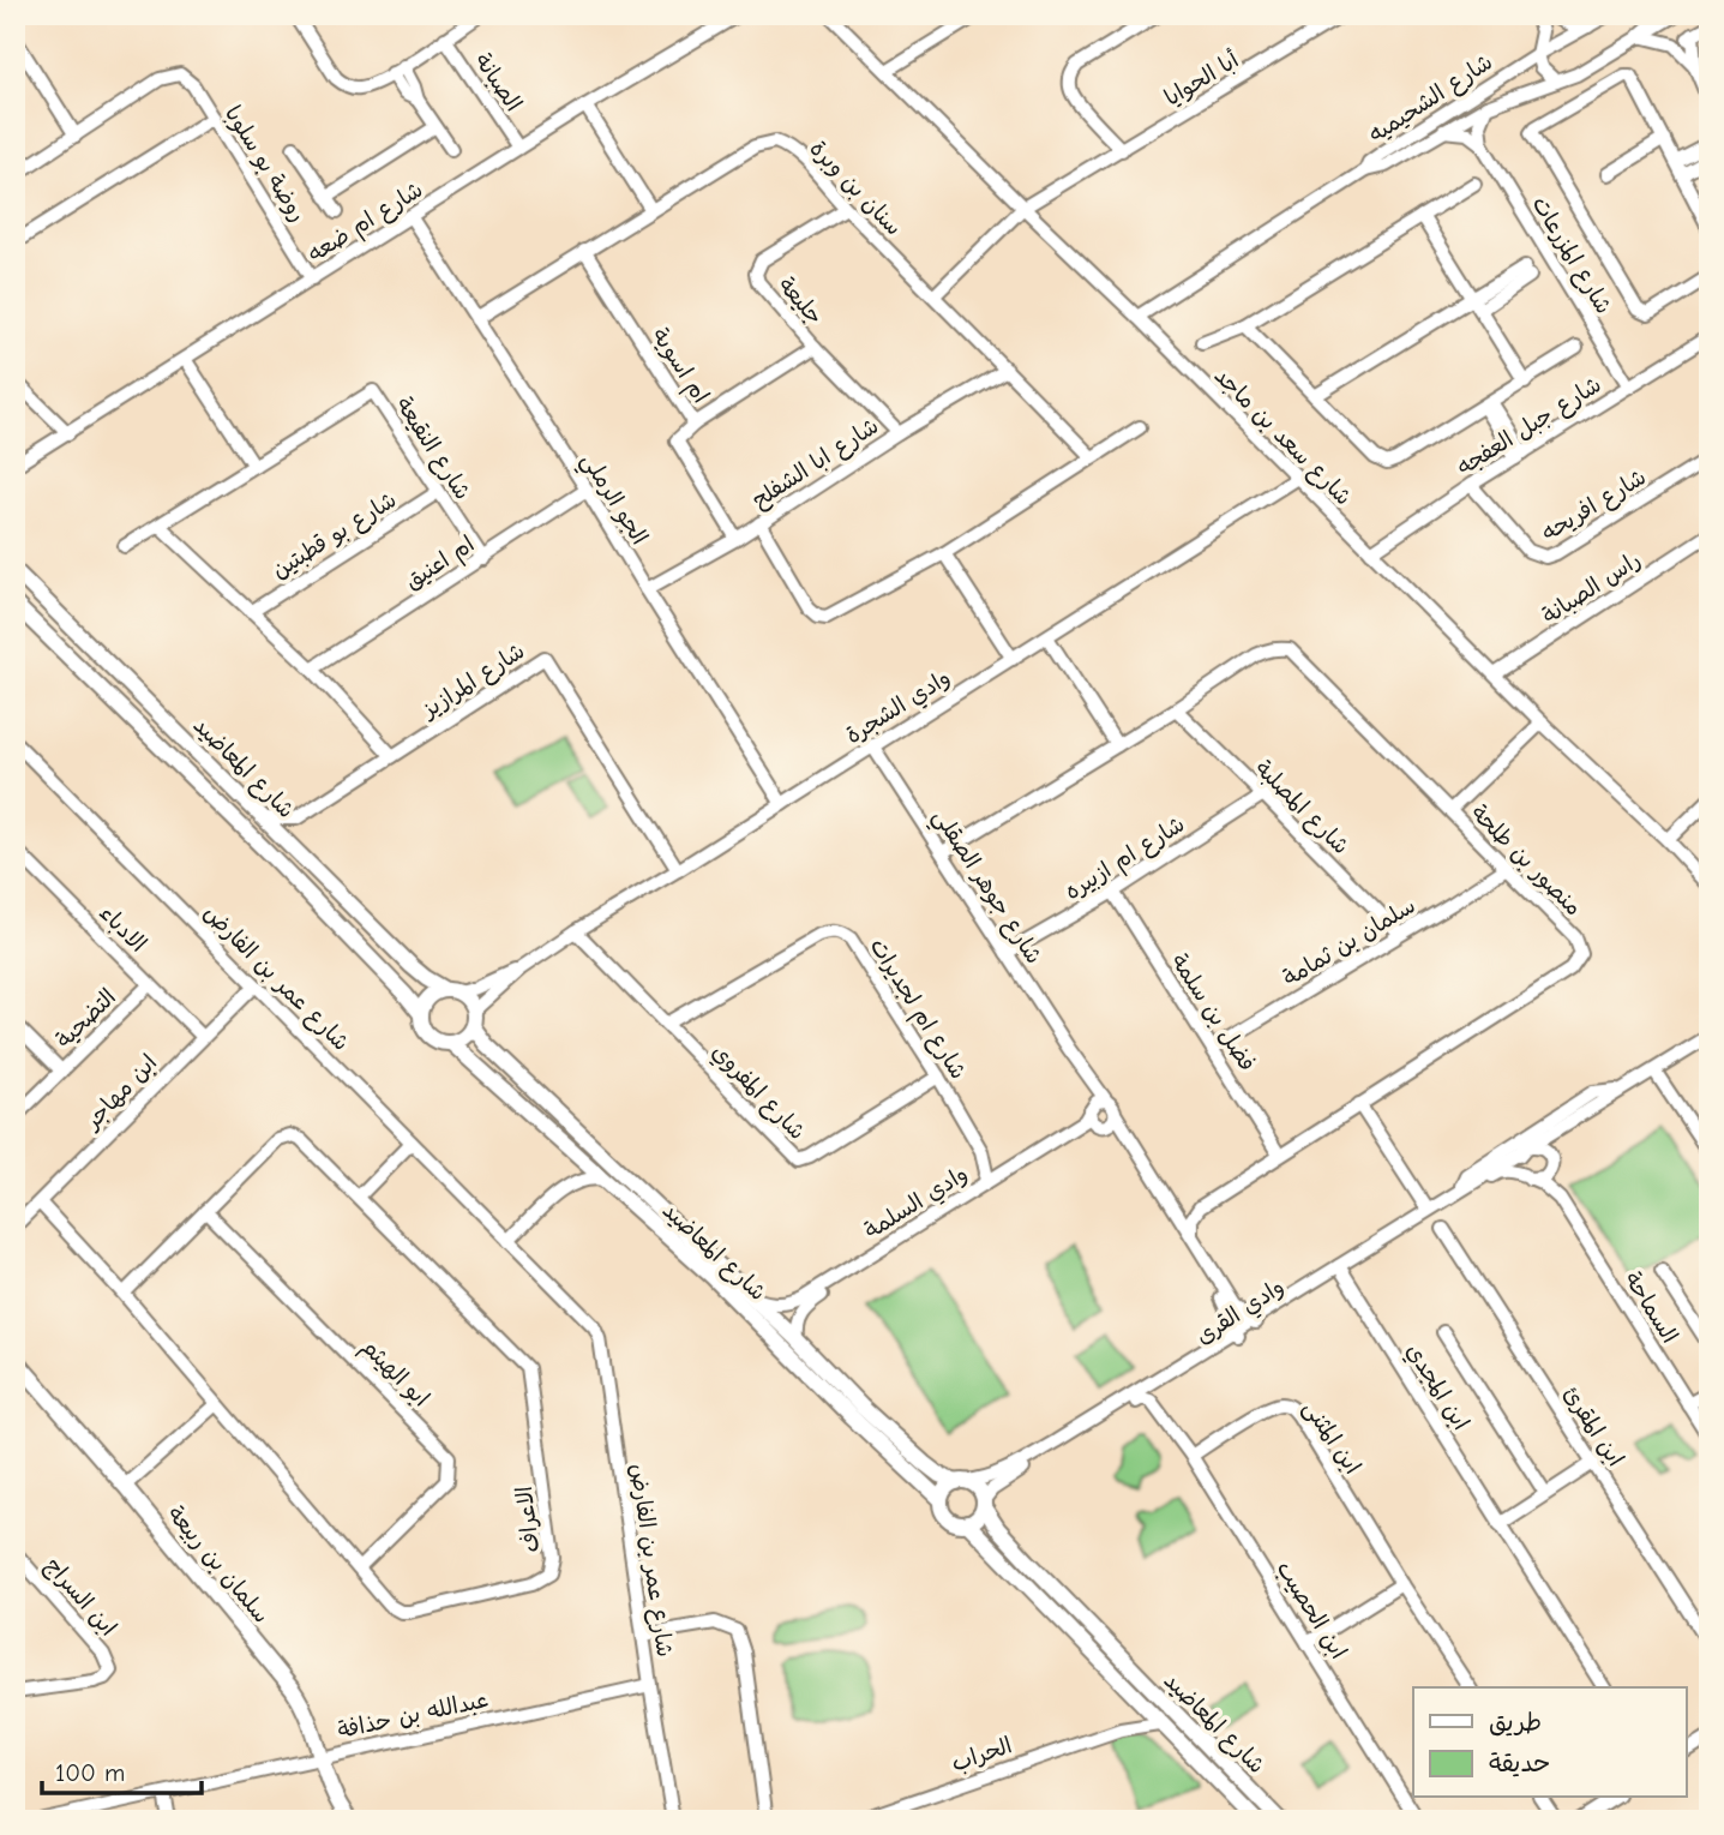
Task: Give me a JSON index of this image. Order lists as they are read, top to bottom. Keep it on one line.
{"streets":{"street":["أبا الحوايا","الصبانة","شارع الشحيميه","روضة بو سلوبا","سنان بن وبرة","شارع ام ضعه","شارع المزرعات","جليعة","ام اسوية","شارع جبل العفجه","شارع سعد بن ماجد","شارع النقيعة","شارع ابا الشفلح","الجو الرملي","شارع افريحه","شارع بو قطبتين","ام اعنيق","راس الصبانة","شارع المرازيز","وادي الشجرة","شارع المعاضيد","شارع المصلبة","شارع ام ازبيره","منصور بن طلحة","شارع جوهر الصقلي","الادباء","سلمان بن ثمامة","شارع عمر بن الفارض","شارع ام لجديرات","فضل بن سلمة","التضحية","ابن مهاجر","شارع المفروي","وادي السلمة","السماحة","وادي القرى","ابو الهيثم","ابن المجدي","ابن المقرئ","ابن المثنى","الاعراف","سلمان بن ربيعة","ابن السراج","ابن الحصيب","عبدالله بن حذافة","الحراب"]},"crossings":[["أبا الحوايا","شارع سعد بن ماجد"],["الصبانة","شارع ام ضعه"],["شارع الشحيميه","شارع سعد بن ماجد"],["روضة بو سلوبا","شارع ام ضعه"],["سنان بن وبرة","جليعة"],["سنان بن وبرة","ام اسوية"],["سنان بن وبرة","شارع ابا الشفلح"],["سنان بن وبرة","الجو الرملي"],["شارع ام ضعه","الجو الرملي"],["شارع المزرعات","شارع جبل العفجه"],["جليعة","ام اسوية"],["جليعة","شارع ابا الشفلح"],["شارع جبل العفجه","شارع سعد بن ماجد"],["شارع جبل العفجه","شارع افريحه"],["شارع سعد بن ماجد","راس الصبانة"],["شارع سعد بن ماجد","وادي الشجرة"],["شارع النقيعة","شارع بو قطبتين"],["شارع النقيعة","ام اعنيق"],["شارع ابا الشفلح","الجو الرملي"],["الجو الرملي","ام اعنيق"],["الجو الرملي","وادي الشجرة"],["شارع المرازيز","وادي الشجرة"],["وادي الشجرة","شارع المعاضيد"],["وادي الشجرة","شارع جوهر الصقلي"],["وادي الشجرة","شارع المفروي"],["شارع المعاضيد","وادي السلمة"],["شارع المعاضيد","وادي القرى"],["شارع المعاضيد","الحراب"],["شارع المصلبة","شارع ام ازبيره"],["شارع المصلبة","منصور بن طلحة"],["شارع المصلبة","سلمان بن ثمامة"],["شارع ام ازبيره","شارع جوهر الصقلي"],["شارع ام ازبيره","فضل بن سلمة"],["منصور بن طلحة","شارع جوهر الصقلي"],["منصور بن طلحة","سلمان بن ثمامة"],["منصور بن طلحة","فضل بن سلمة"],["شارع جوهر الصقلي","وادي السلمة"],["الادباء","التضحية"],["الادباء","ابن مهاجر"],["سلمان بن ثمامة","فضل بن سلمة"],["شارع عمر بن الفارض","ابن مهاجر"],["شارع عمر بن الفارض","عبدالله بن حذافة"],["شارع ام لجديرات","شارع المفروي"],["ابن مهاجر","الاعراف"],["السماحة","وادي القرى"],["وادي القرى","ابن المجدي"],["وادي القرى","ابن الحصيب"],["ابو الهيثم","الاعراف"],["ابن المثنى","ابن الحصيب"],["سلمان بن ربيعة","عبدالله بن حذافة"]],"legend":["طريق","حديقة"],"scale_bar":"100 m"}
